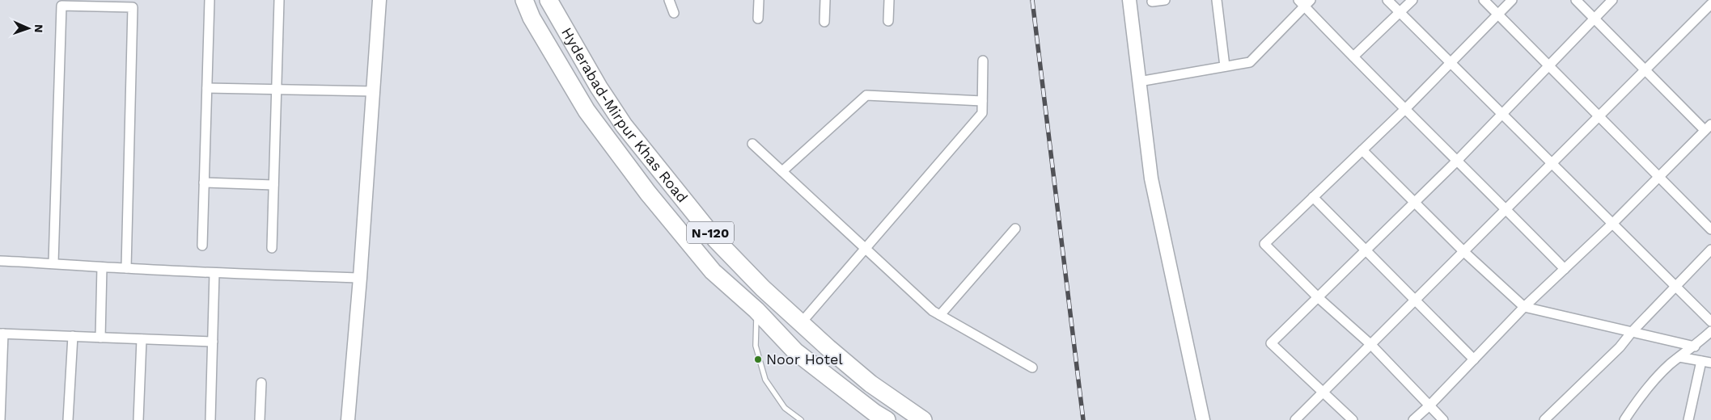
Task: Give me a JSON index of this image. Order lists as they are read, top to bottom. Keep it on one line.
{"streets":{"highway":["Hyderabad-Mirpur Khas Road","N-120"]},"places":["Noor Hotel"],"north":"right"}
